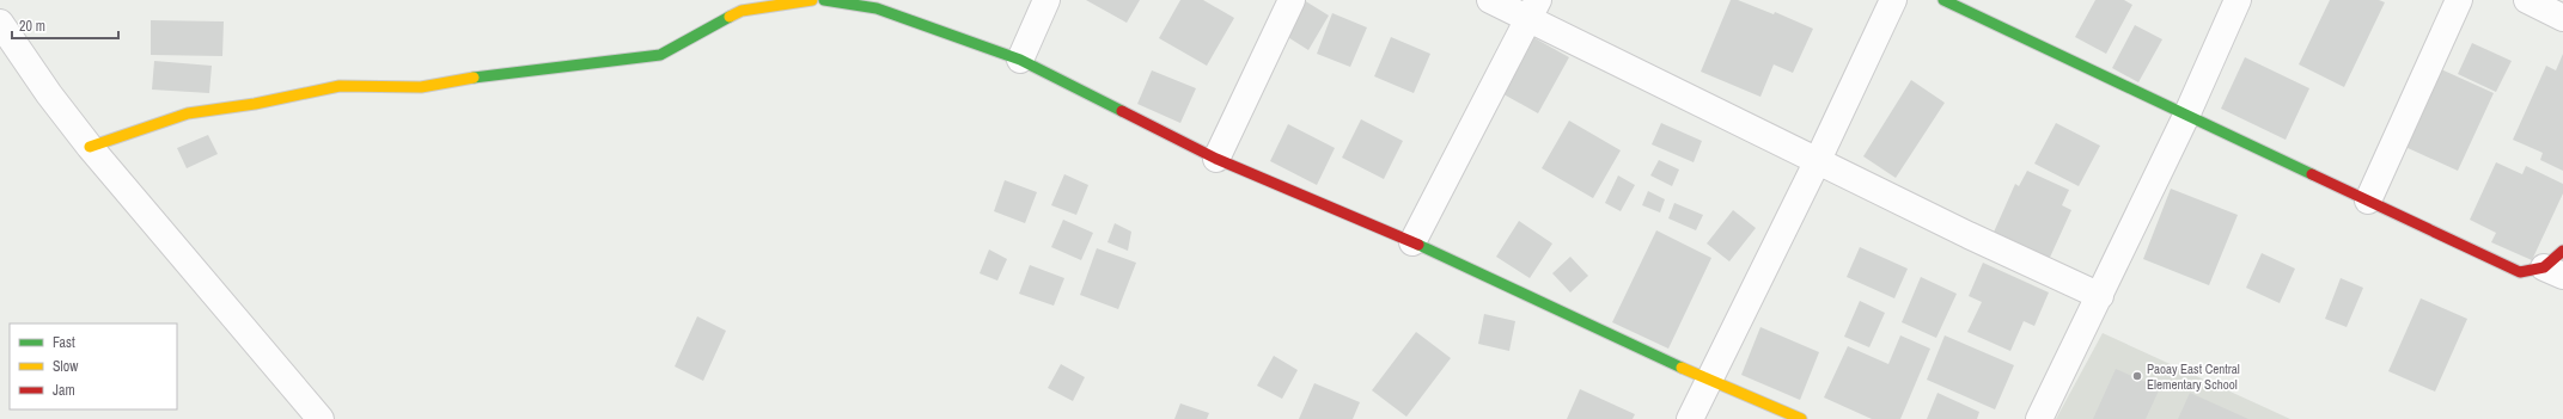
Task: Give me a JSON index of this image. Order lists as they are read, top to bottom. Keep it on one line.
{"places":["Paoay East Central Elementary School"],"legend":["Fast","Slow","Jam"],"scale_bar":"20 m"}
